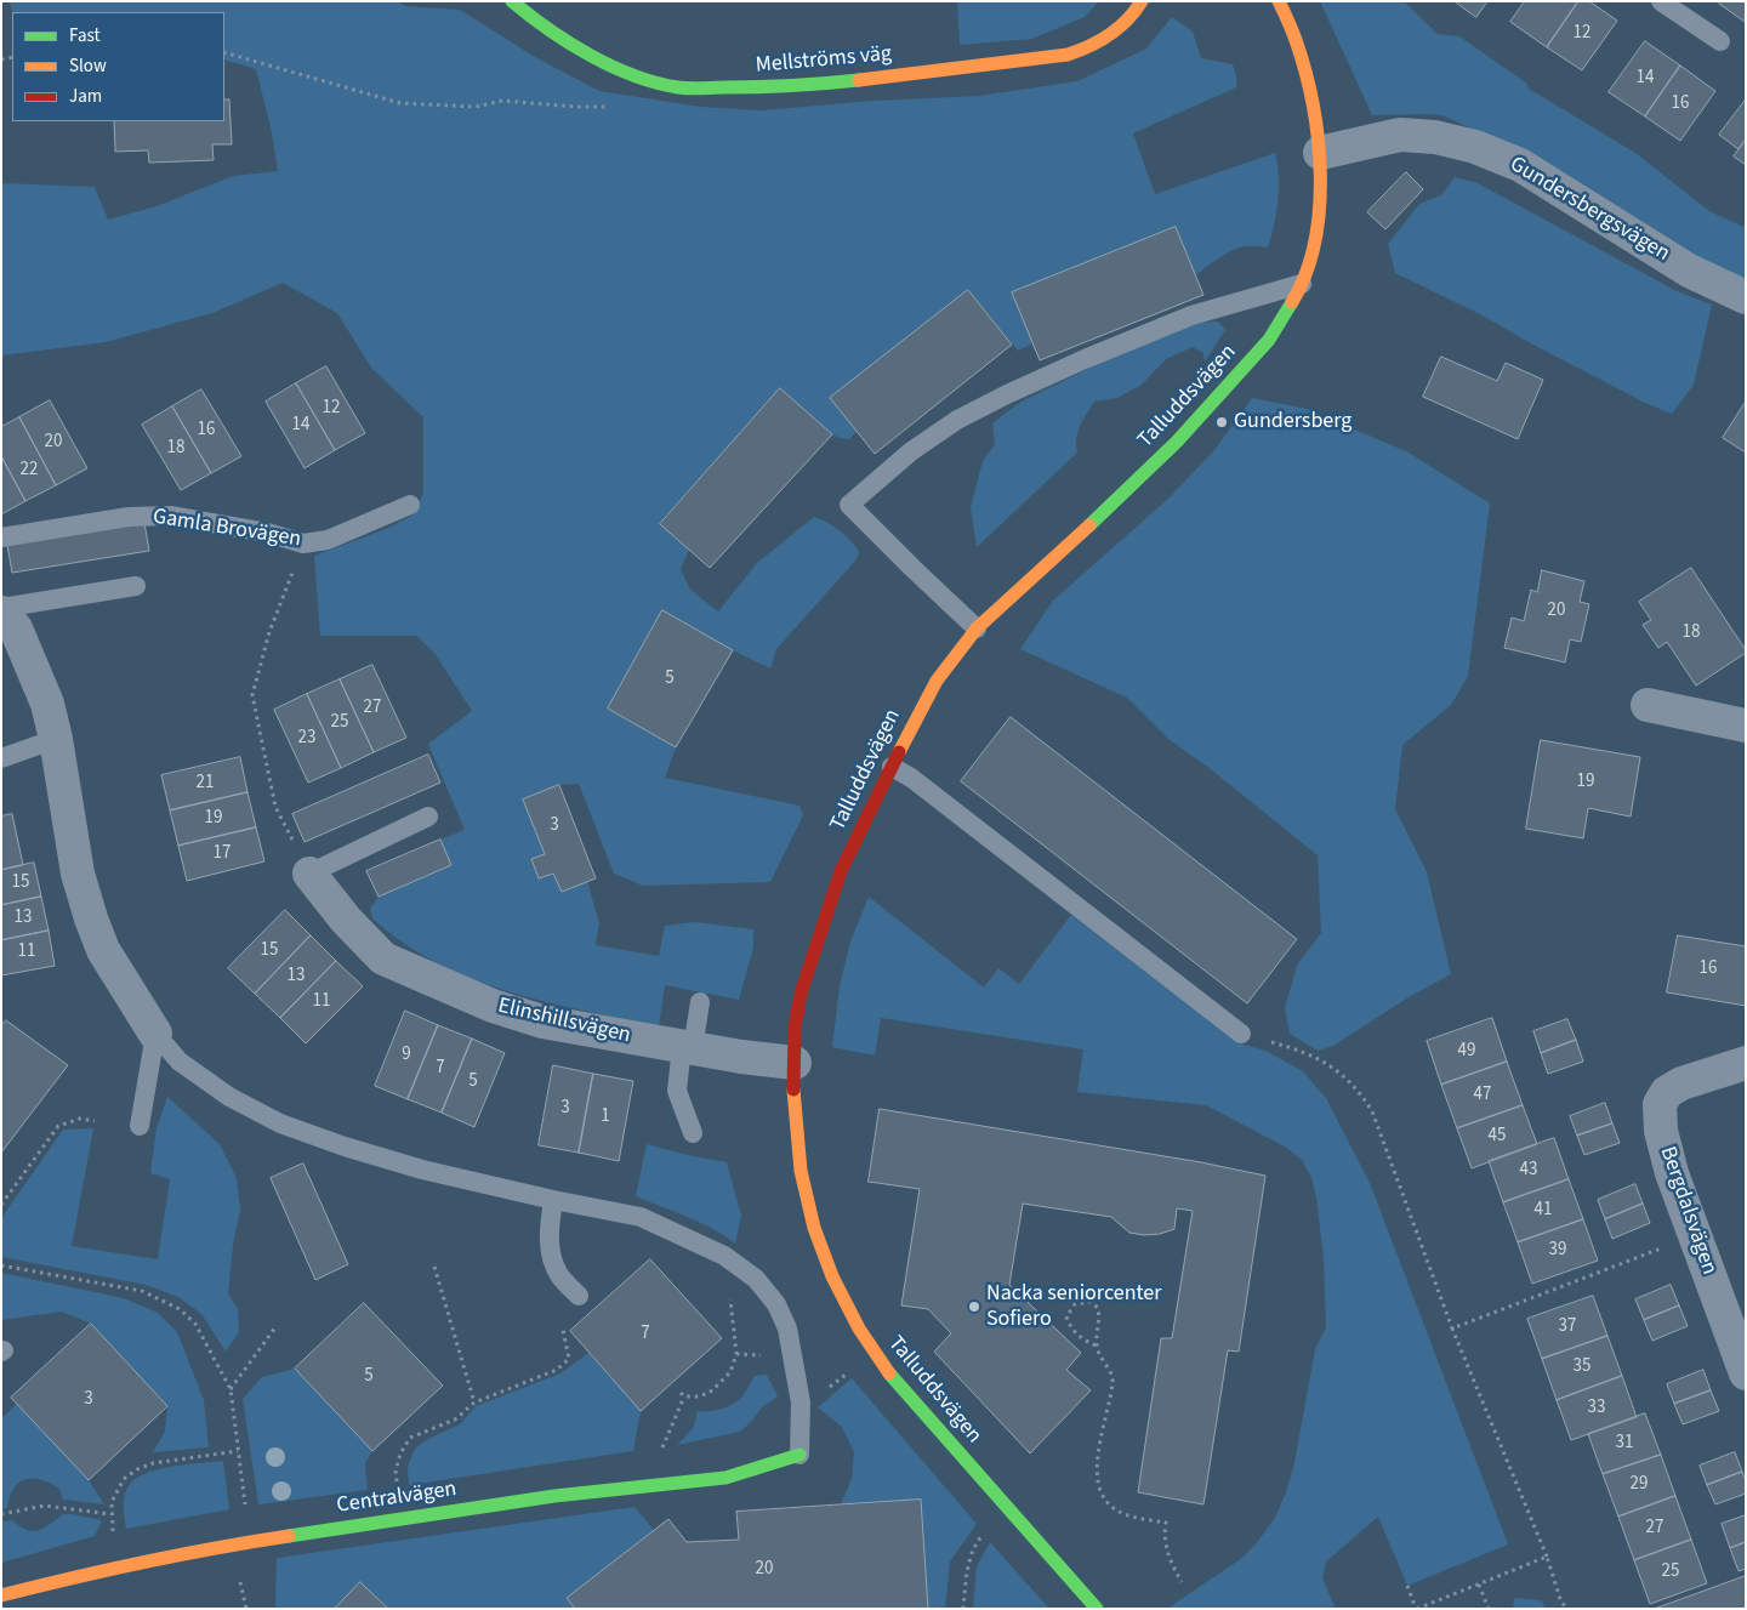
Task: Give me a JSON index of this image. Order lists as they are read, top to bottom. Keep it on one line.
{"streets":{"street":["Mellströms väg","Gundersbergsvägen","Talluddsvägen","Elinshillsvägen","Bergdalsvägen","Centralvägen"],"lane":["Gamla Brovägen"]},"crossings":[["Gundersbergsvägen","Talluddsvägen"],["Talluddsvägen","Elinshillsvägen"]],"places":["Gundersberg","Nacka seniorcenter Sofiero"],"house_numbers":["12","14","16","12","14","16","20","18","22","20","18","5","27","25","23","19","21","19","3","17","15","13","15","11","16","13","11","49","9","7","5","47","3","1","45","43","41","39","37","7","35","5","3","33","31","29","27","20","25"],"legend":["Fast","Slow","Jam"]}
